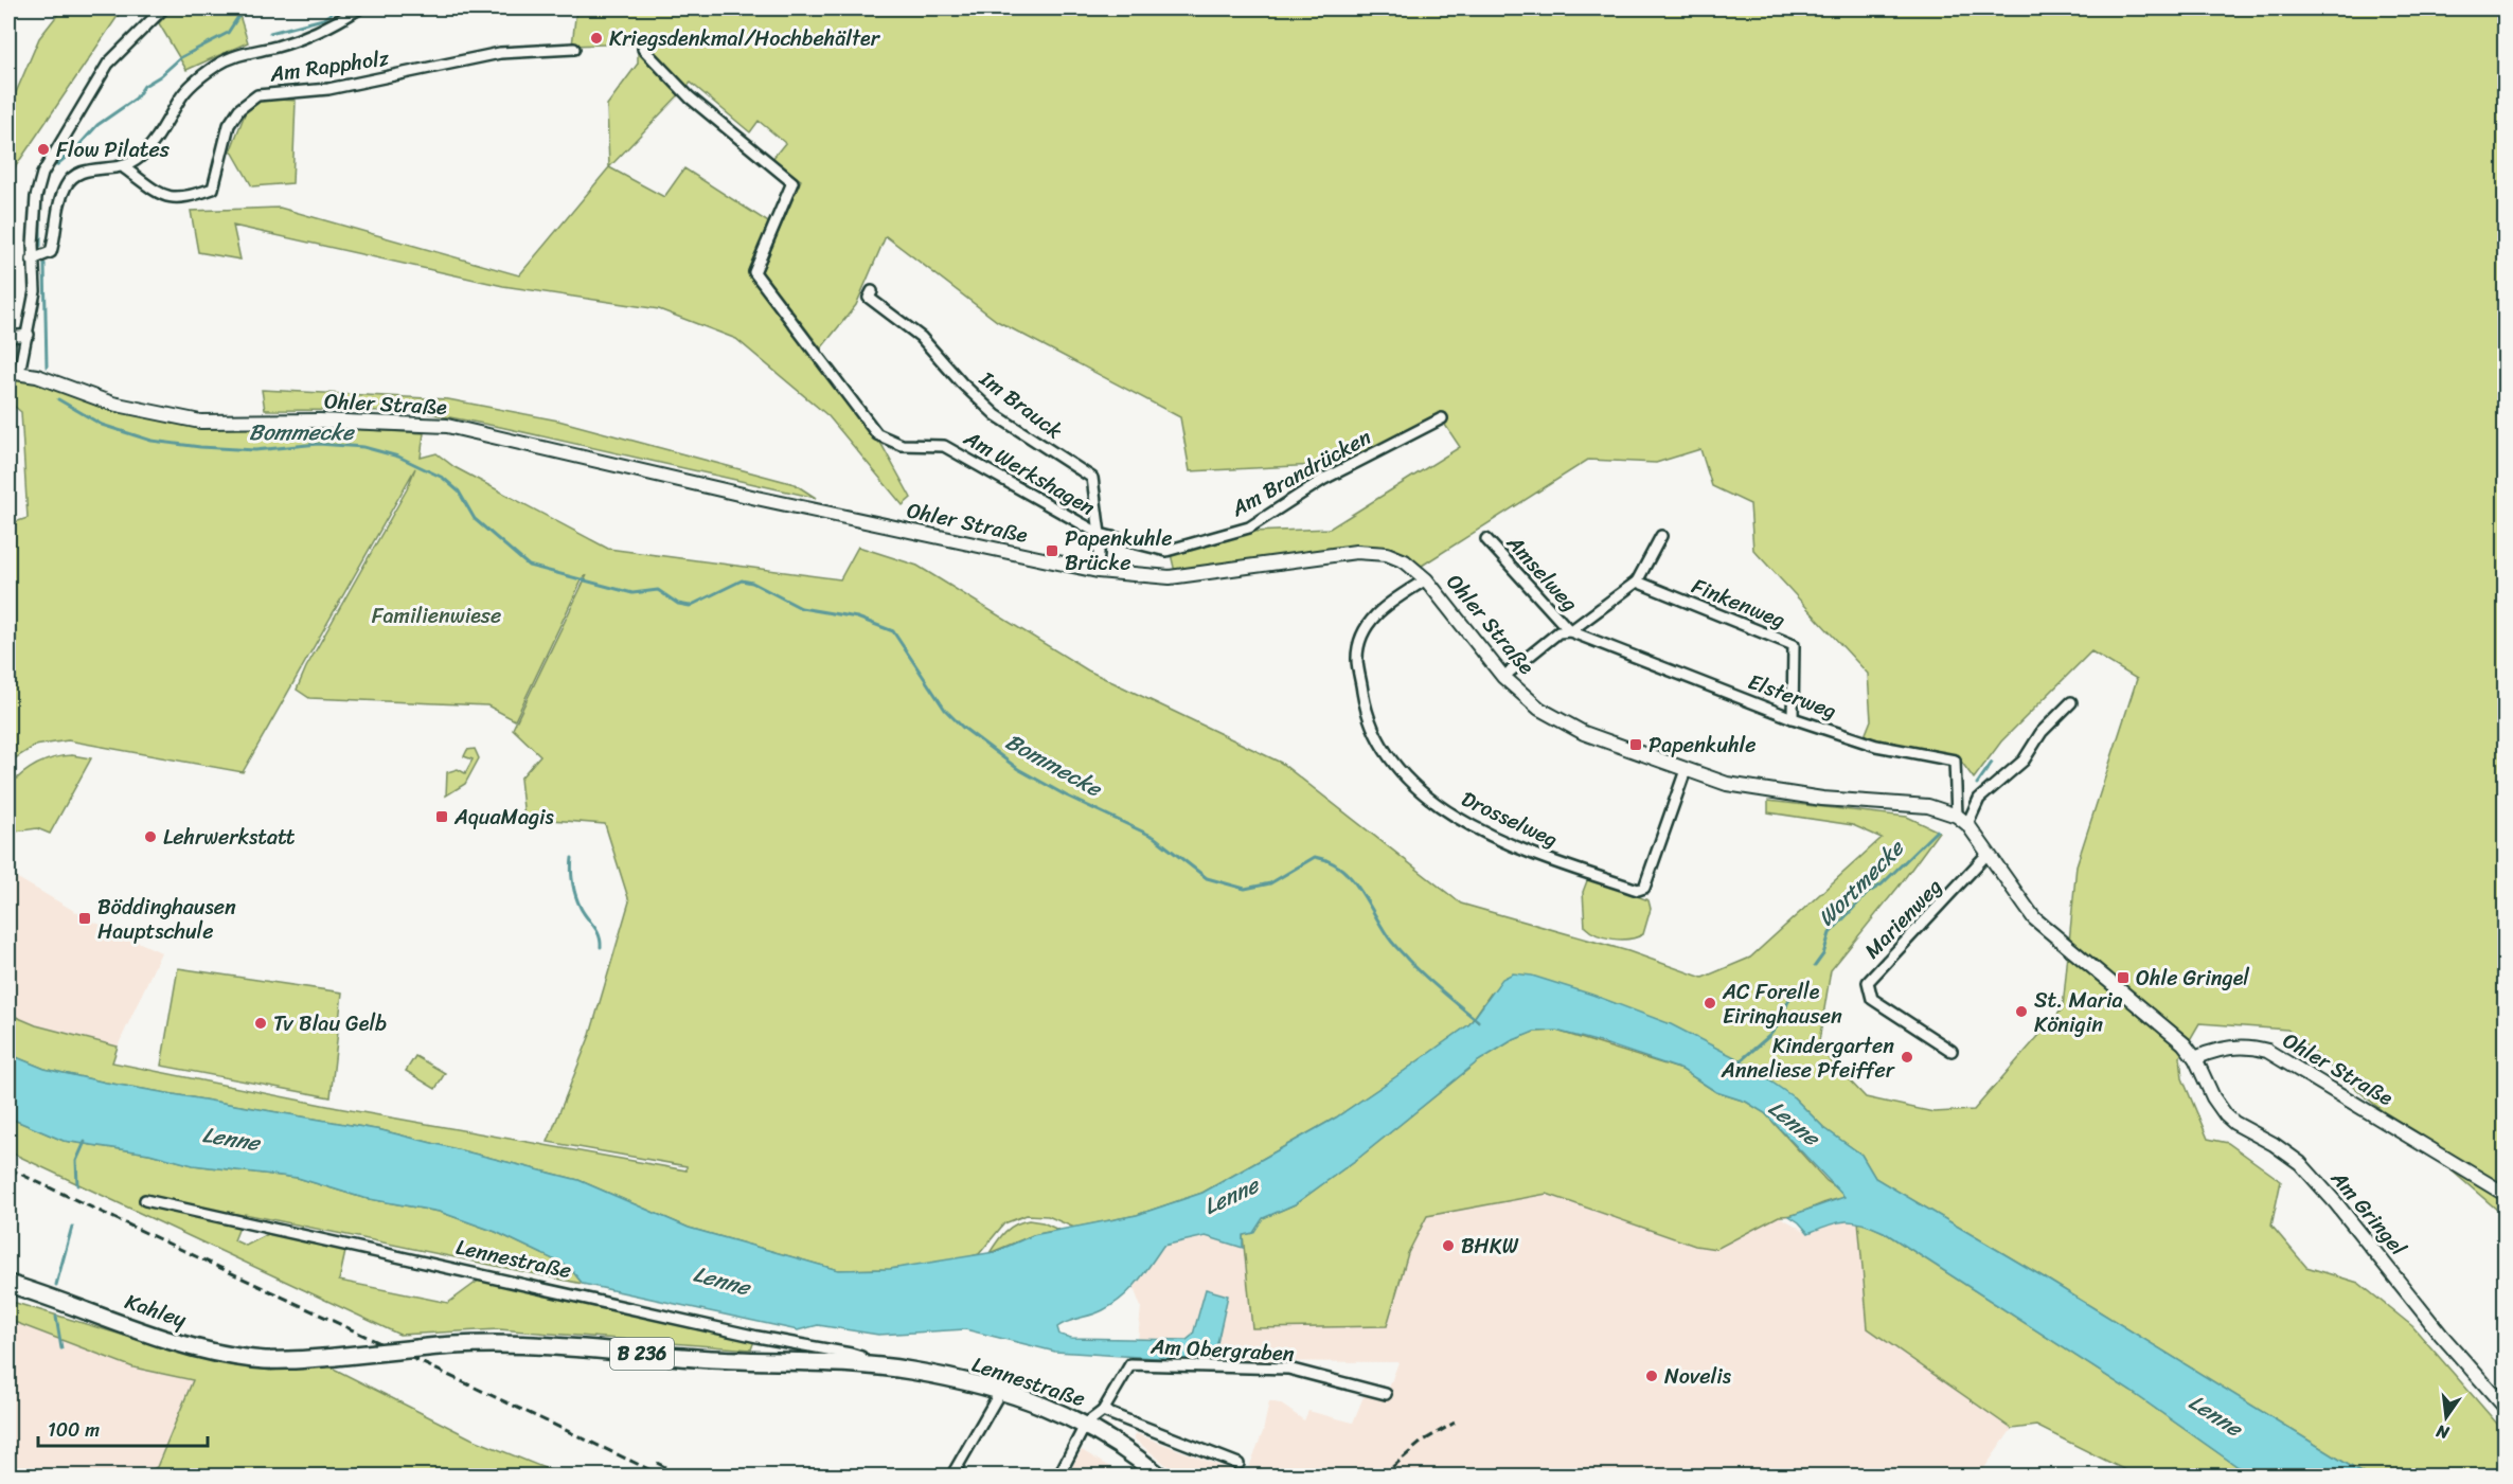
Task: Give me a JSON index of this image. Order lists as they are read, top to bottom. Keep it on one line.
{"streets":{"main road":["Lennestraße","Kahley","B 236"],"street":["Am Rappholz","Ohler Straße","Im Brauck","Am Werkshagen","Am Brandrücken","Amselweg","Finkenweg","Elsterweg","Drosselweg","Marienweg","Am Gringel","Am Obergraben"]},"crossings":[["Ohler Straße","Im Brauck"],["Ohler Straße","Amselweg"],["Ohler Straße","Elsterweg"],["Ohler Straße","Drosselweg"],["Ohler Straße","Am Gringel"],["Im Brauck","Am Werkshagen"],["Im Brauck","Am Brandrücken"],["Am Werkshagen","Am Brandrücken"],["Amselweg","Finkenweg"],["Amselweg","Elsterweg"],["Finkenweg","Elsterweg"],["Lennestraße","Kahley"],["Lennestraße","Am Obergraben"]],"water":["Bommecke","Wortmecke","Lenne"],"parks":["Familienwiese"],"places":{"other":["Kriegsdenkmal/Hochbehälter","Flow Pilates","Lehrwerkstatt","AC Forelle Eiringhausen","St. Maria Königin","Tv Blau Gelb","Kindergarten Anneliese Pfeiffer","BHKW","Novelis"],"transit":["Papenkuhle Brücke","Papenkuhle","AquaMagis","Böddinghausen Hauptschule","Ohle Gringel"]},"scale_bar":"100 m","north":"bottom"}
